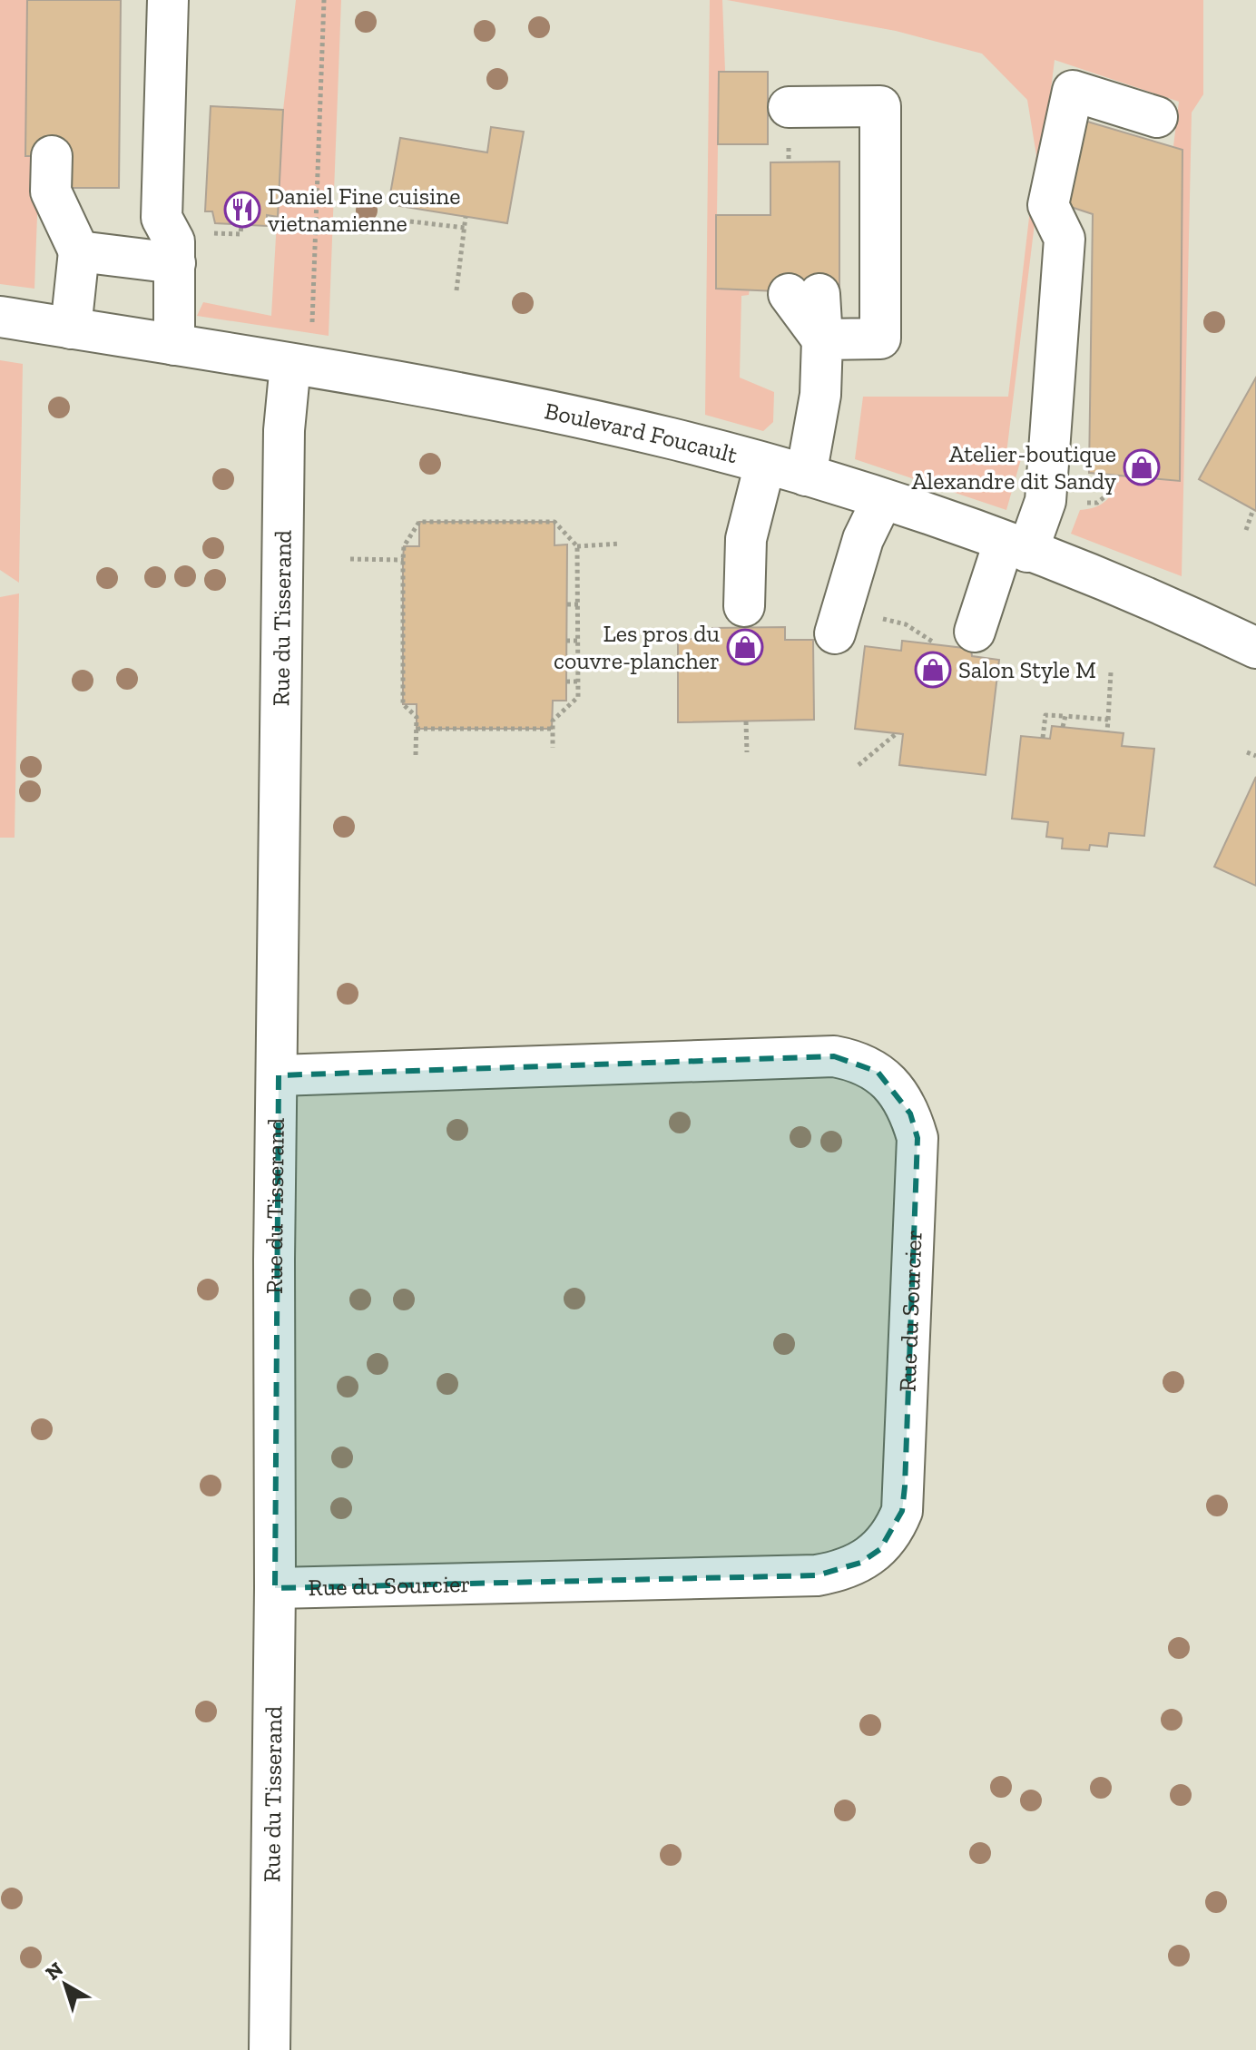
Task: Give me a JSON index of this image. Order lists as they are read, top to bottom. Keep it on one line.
{"streets":{"street":["Boulevard Foucault","Rue du Tisserand","Rue du Sourcier"]},"crossings":[["Boulevard Foucault","Rue du Tisserand"],["Rue du Tisserand","Rue du Sourcier"]],"places":{"restaurant":["Daniel Fine cuisine vietnamienne"],"shop":["Atelier-boutique Alexandre dit Sandy","Les pros du couvre-plancher","Salon Style M"]},"north":"top left"}
